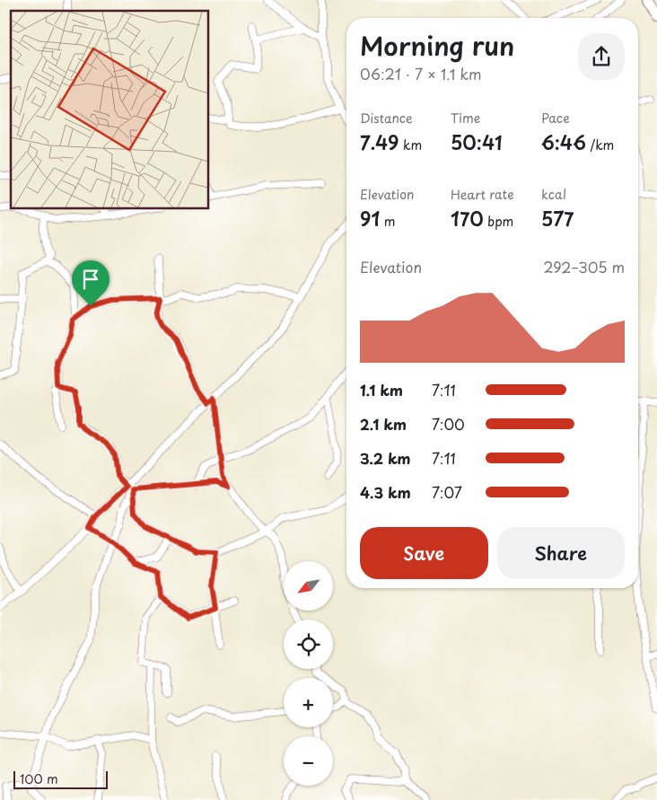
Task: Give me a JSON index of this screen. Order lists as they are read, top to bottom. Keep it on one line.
{"scale_bar":"100 m","north":"bottom left","page":{"heading":["Morning run","06:21 · 7 × 1.1 km"],"stats":[["Distance","7.49 km"],["Time","50:41"],["Pace","6:46 /km"],["Elevation","91 m"],["Heart rate","170 bpm"],["kcal","577"]],"chart":["Elevation","292–305 m"],"list":[{"name":"1.1 km","note":"7:11"},{"name":"2.1 km","note":"7:00"},{"name":"3.2 km","note":"7:11"},{"name":"4.3 km","note":"7:07"}],"buttons":["Save","Share"],"map_buttons":["+","−"],"scale":"100 m"}}
